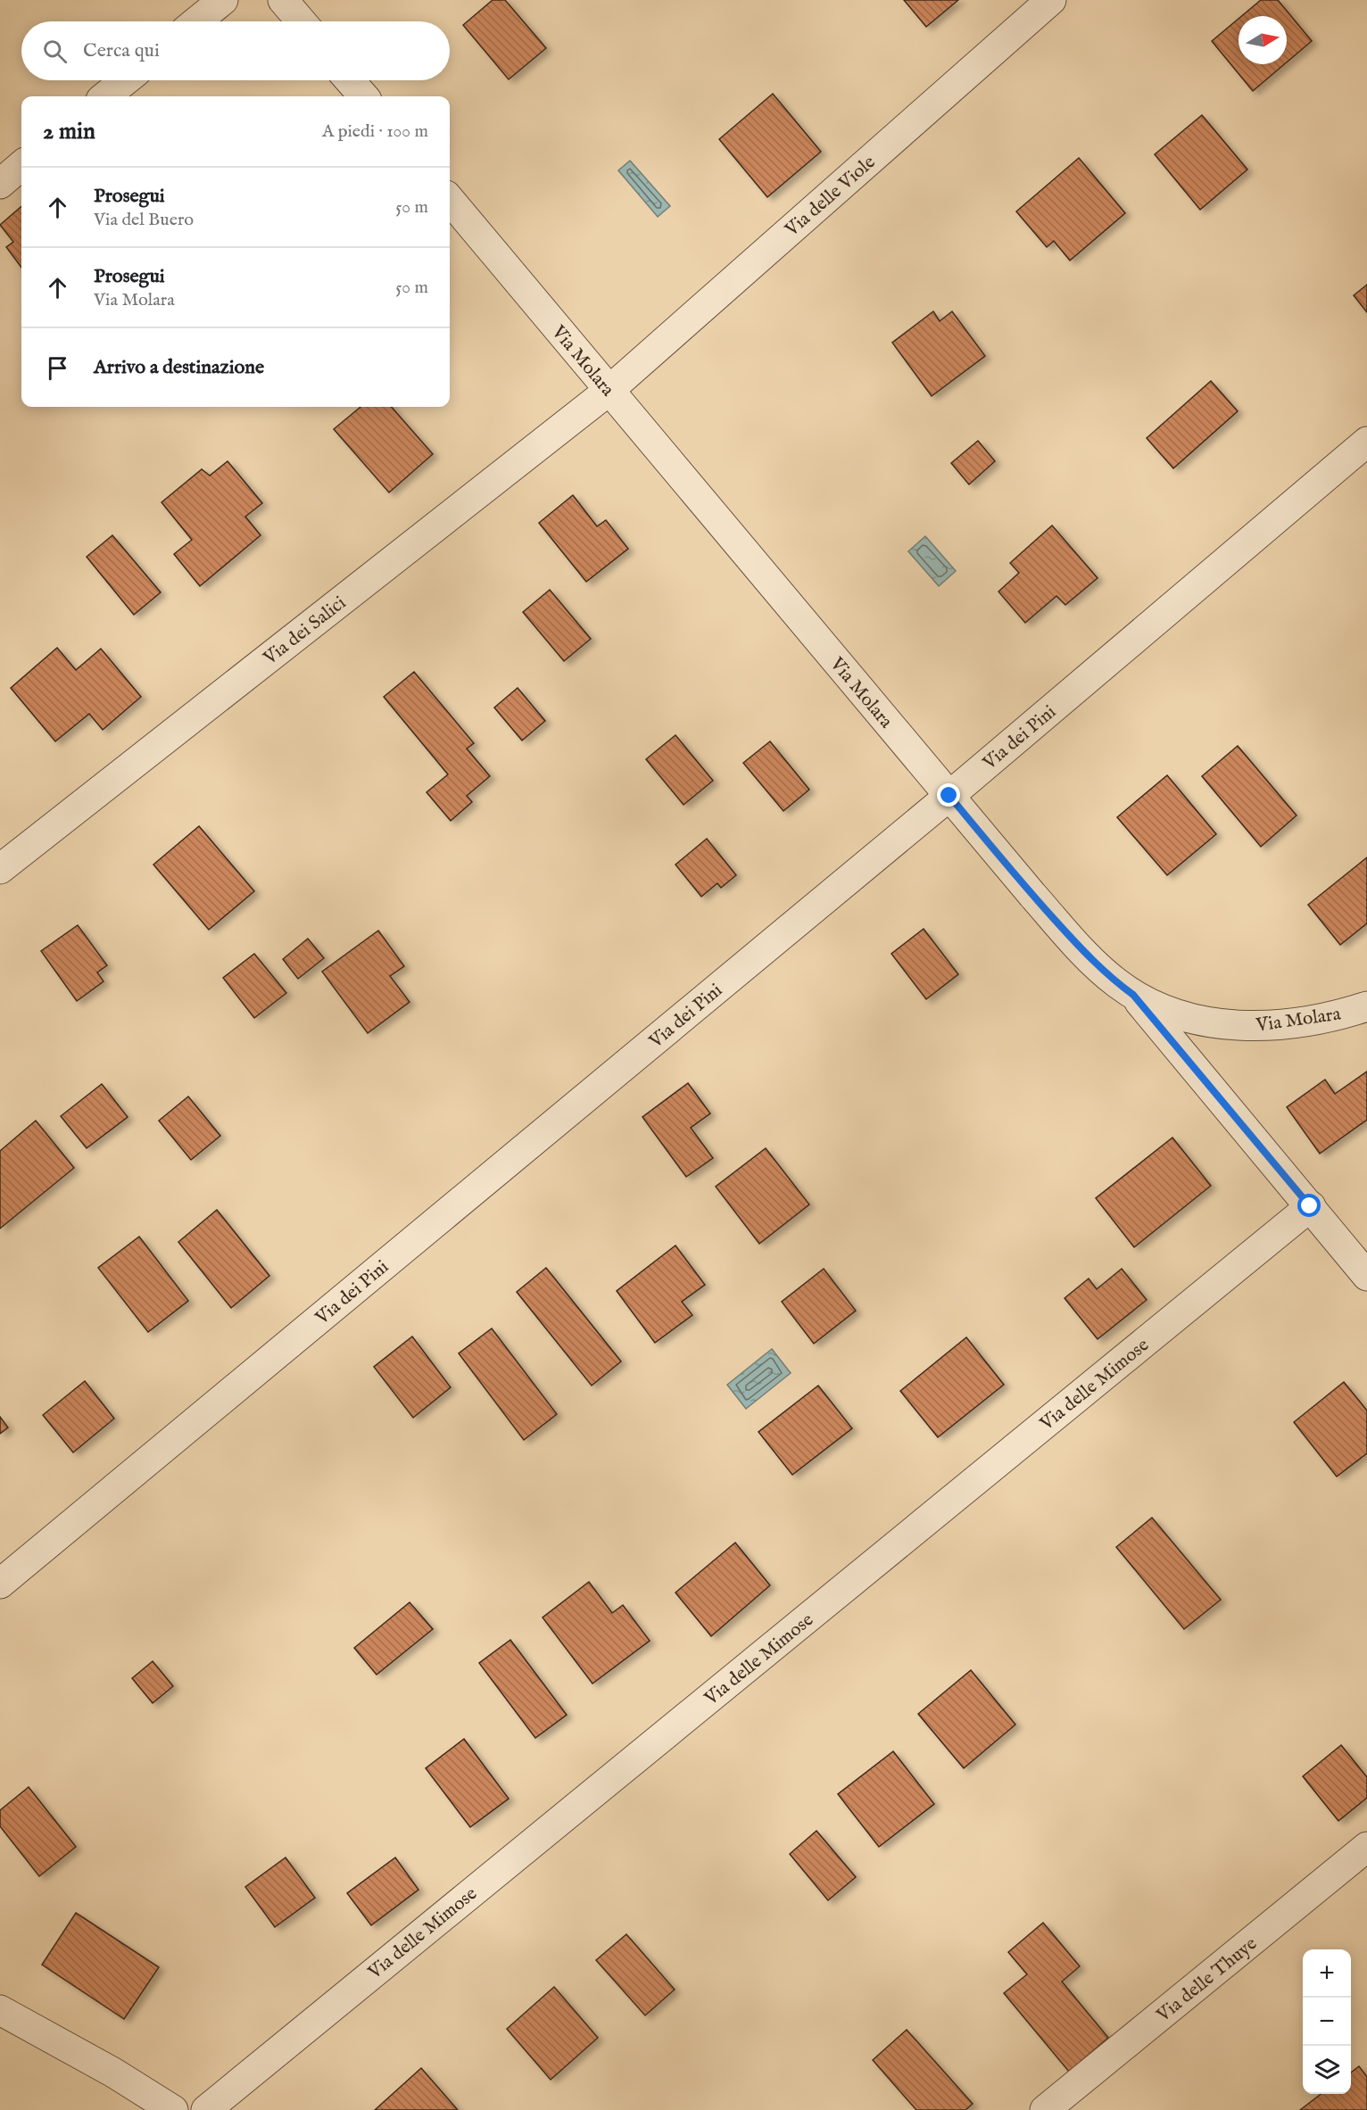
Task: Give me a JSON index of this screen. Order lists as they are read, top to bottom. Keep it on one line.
{"streets":{"street":["Via delle Viole","Via Molara","Via dei Salici","Via dei Pini","Via delle Mimose","Via delle Thuye"]},"crossings":[["Via delle Viole","Via Molara"],["Via delle Viole","Via dei Salici"],["Via Molara","Via dei Salici"],["Via Molara","Via dei Pini"]],"north":"right","page":{"search":"Cerca qui","heading":["2 min","A piedi · 100 m"],"list":[["Prosegui","Via del Buero","50 m"],["Prosegui","Via Molara","50 m"],"Arrivo a destinazione"],"map_buttons":["+","−"]}}
